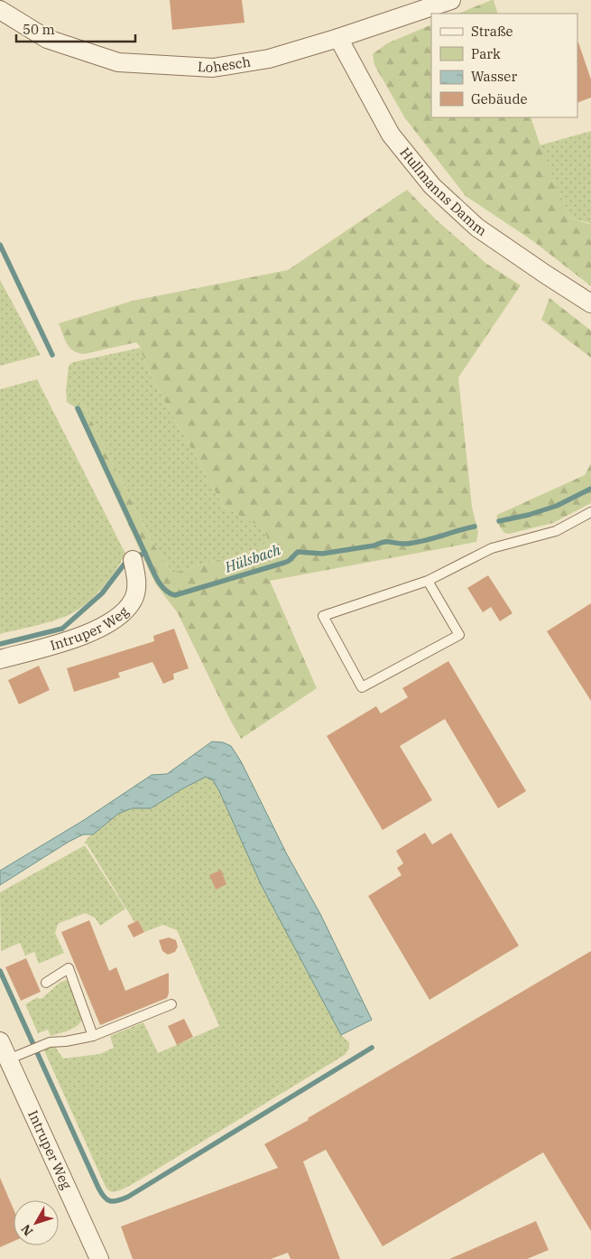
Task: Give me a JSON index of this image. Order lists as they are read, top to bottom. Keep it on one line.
{"streets":{"street":["Lohesch","Hullmanns Damm","Intruper Weg"]},"crossings":[["Lohesch","Hullmanns Damm"]],"water":["Hülsbach"],"legend":["Straße","Park","Wasser","Gebäude"],"scale_bar":"50 m","north":"bottom left"}
